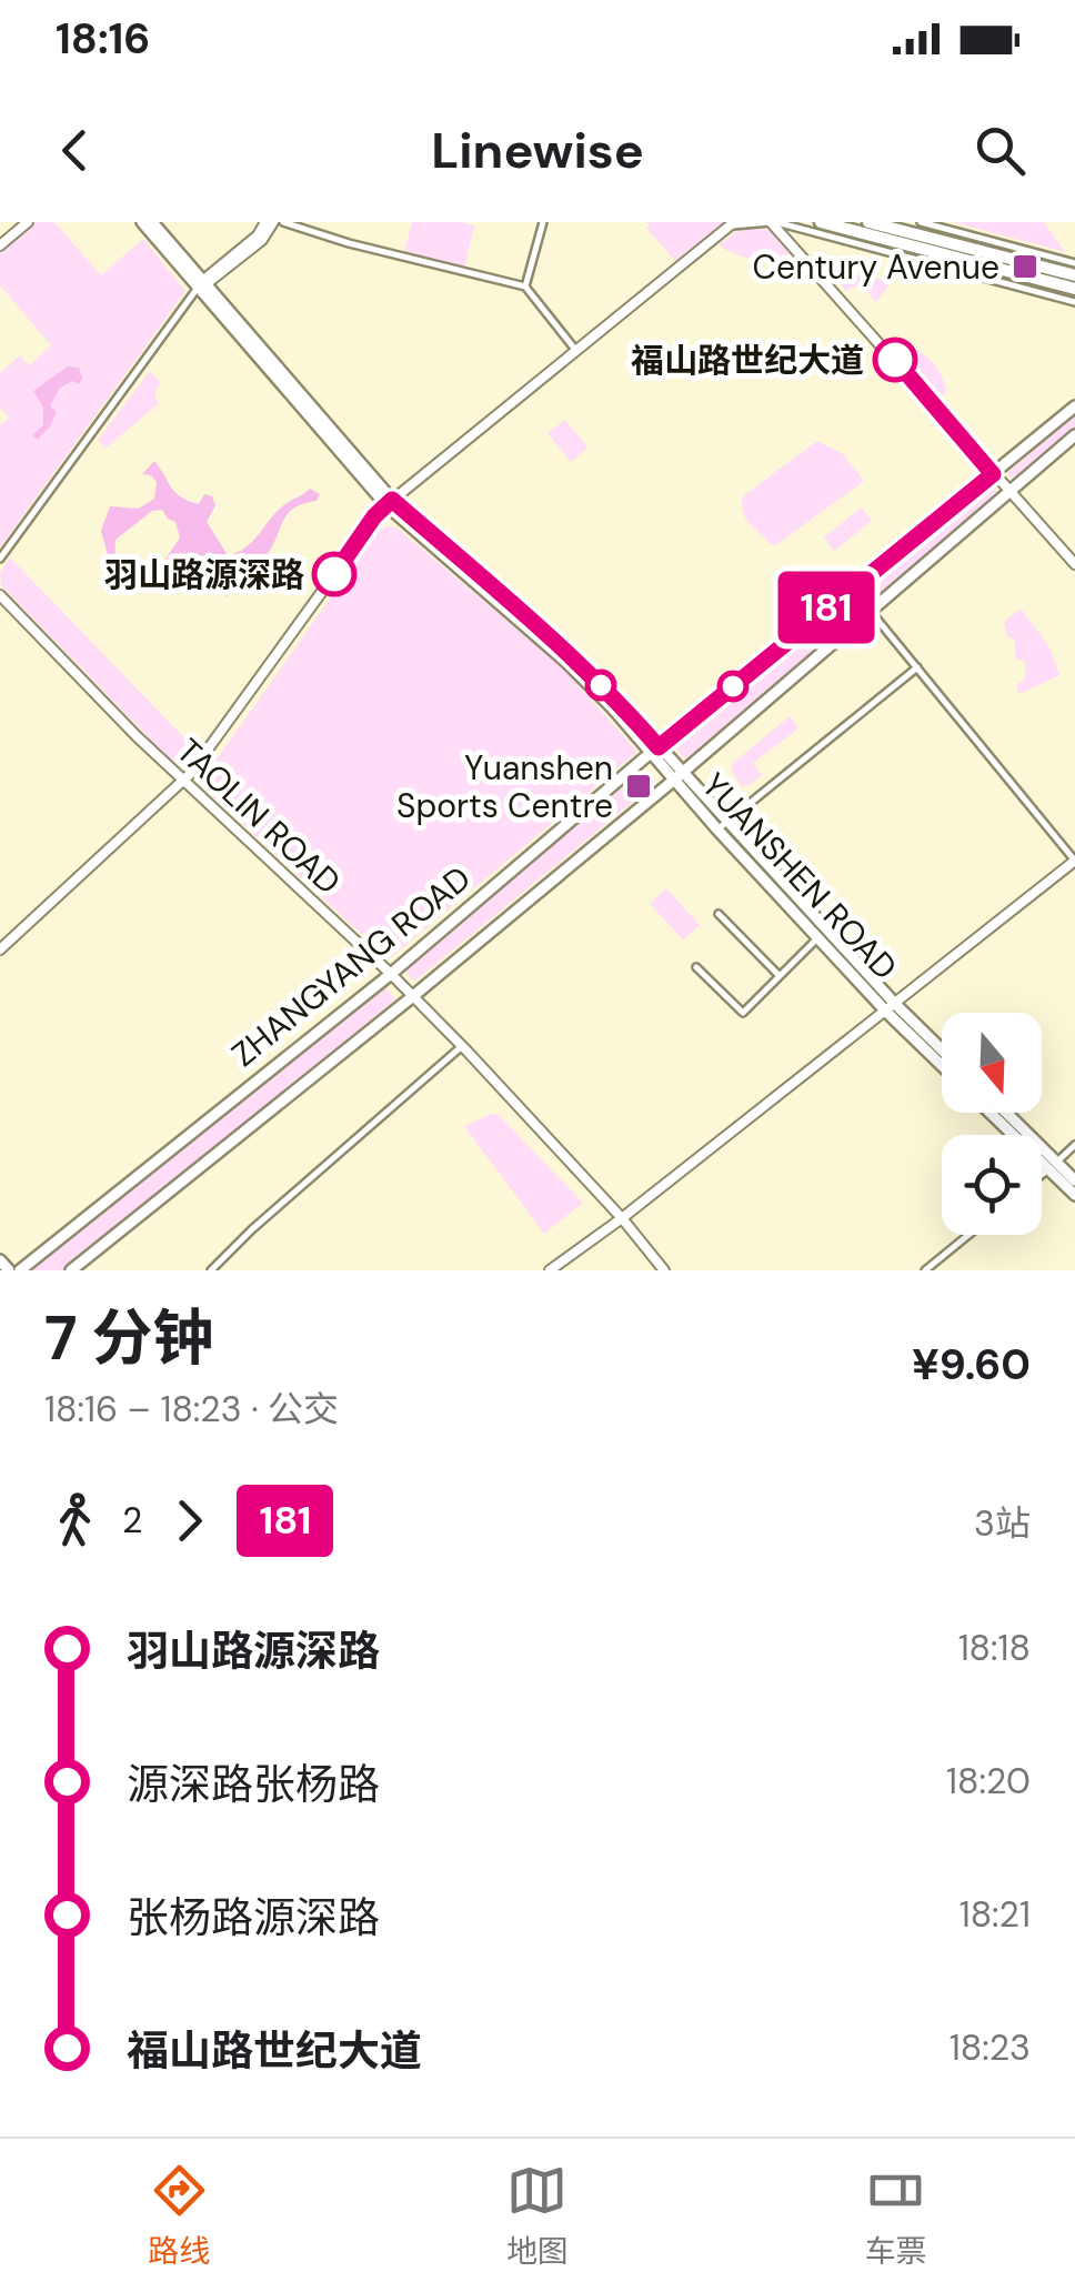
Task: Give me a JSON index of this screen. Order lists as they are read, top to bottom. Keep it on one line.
{"streets":{"main road":["YUANSHEN ROAD","ZHANGYANG ROAD"],"street":["TAOLIN ROAD"]},"crossings":[["TAOLIN ROAD","ZHANGYANG ROAD"],["YUANSHEN ROAD","ZHANGYANG ROAD"]],"places":{"transit":["Century Avenue","Yuanshen Sports Centre"],"other":["福山路世纪大道","羽山路源深路"]},"lines":["bus line 181"],"north":"bottom","page":{"status":"18:16","header":"Linewise","on_map":"181","heading":["7 分钟","18:16 – 18:23 · 公交","¥9.60"],"legs":["2","181","3站"],"list":[{"name":"羽山路源深路","value":"18:18"},{"name":"源深路张杨路","value":"18:20"},{"name":"张杨路源深路","value":"18:21"},{"name":"福山路世纪大道","value":"18:23"}],"tabs":["路线","地图","车票"]}}
